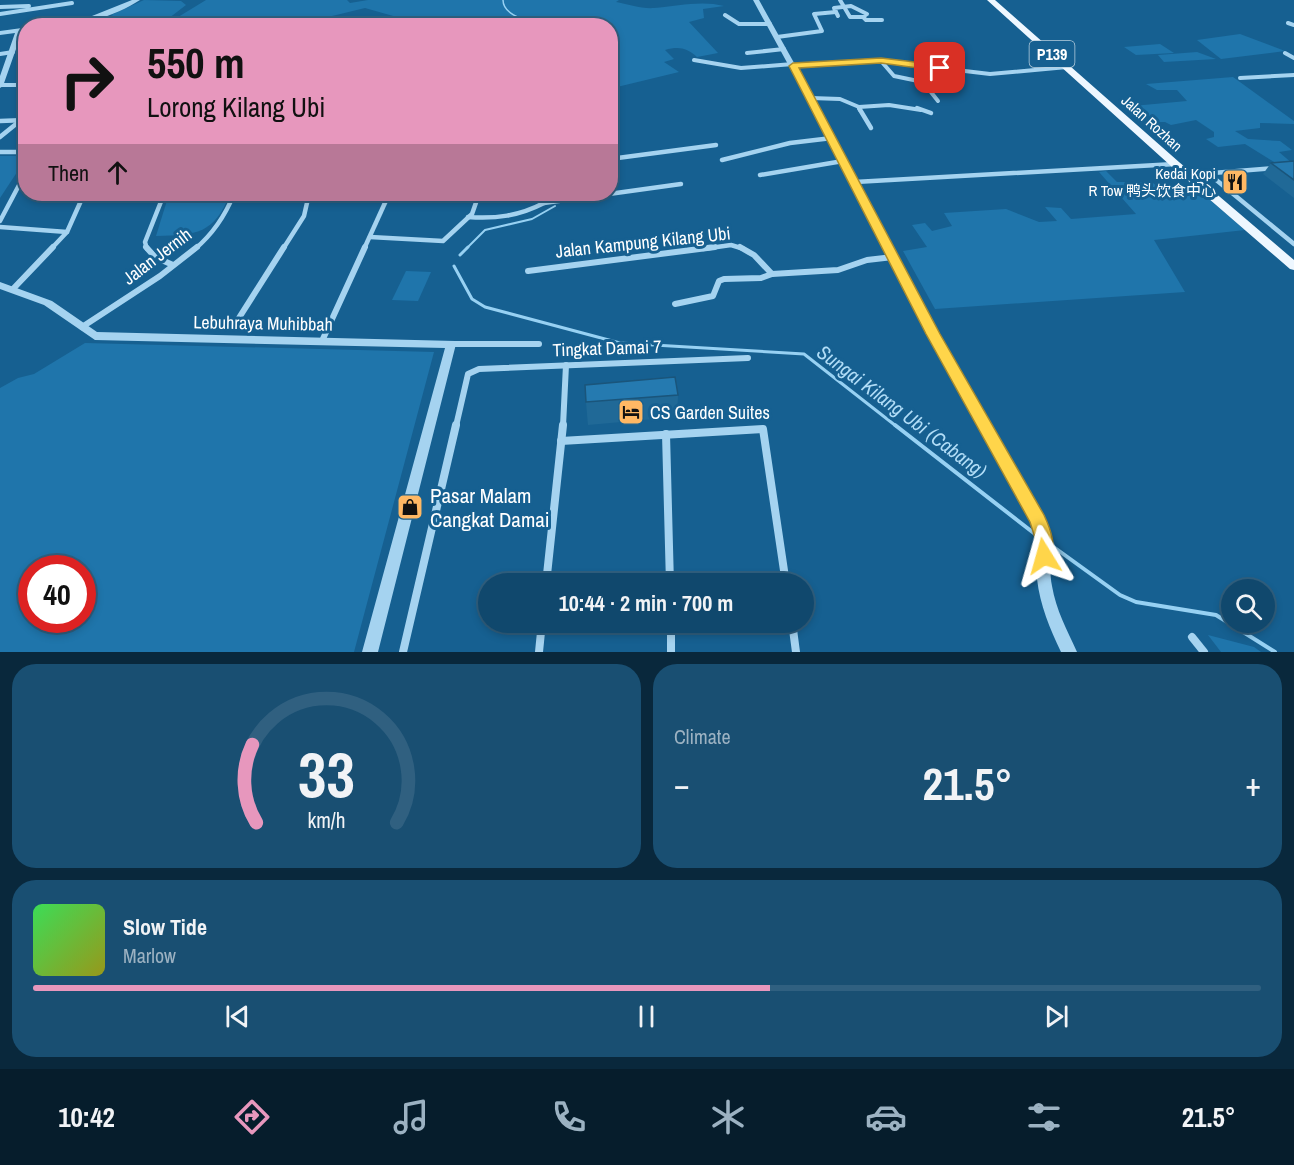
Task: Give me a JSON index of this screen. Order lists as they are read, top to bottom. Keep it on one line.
{"streets":{"main road":["P139","Jalan Rozhan"],"street":["Jalan Kampung Kilang Ubi","Jalan Jernih","Lebuhraya Muhibbah","Tingkat Damai 7"]},"crossings":[["Jalan Jernih","Lebuhraya Muhibbah"]],"water":["Sungai Kilang Ubi (Cabang)"],"places":{"restaurant":["Kedai Kopi R Tow 鸭头饮食中心"],"hotel":["CS Garden Suites"],"shop":["Pasar Malam Cangkat Damai"]},"page":{"turn":["550 m","Lorong Kilang Ubi"],"then":"Then","limit":"40","trip":"10:44 · 2 min · 700 m","tile":"Climate","heat":["−","21.5°","+"],"song":["Slow Tide","Marlow"],"tabs":["10:42","21.5°"],"gauge":["33","km/h"]}}
